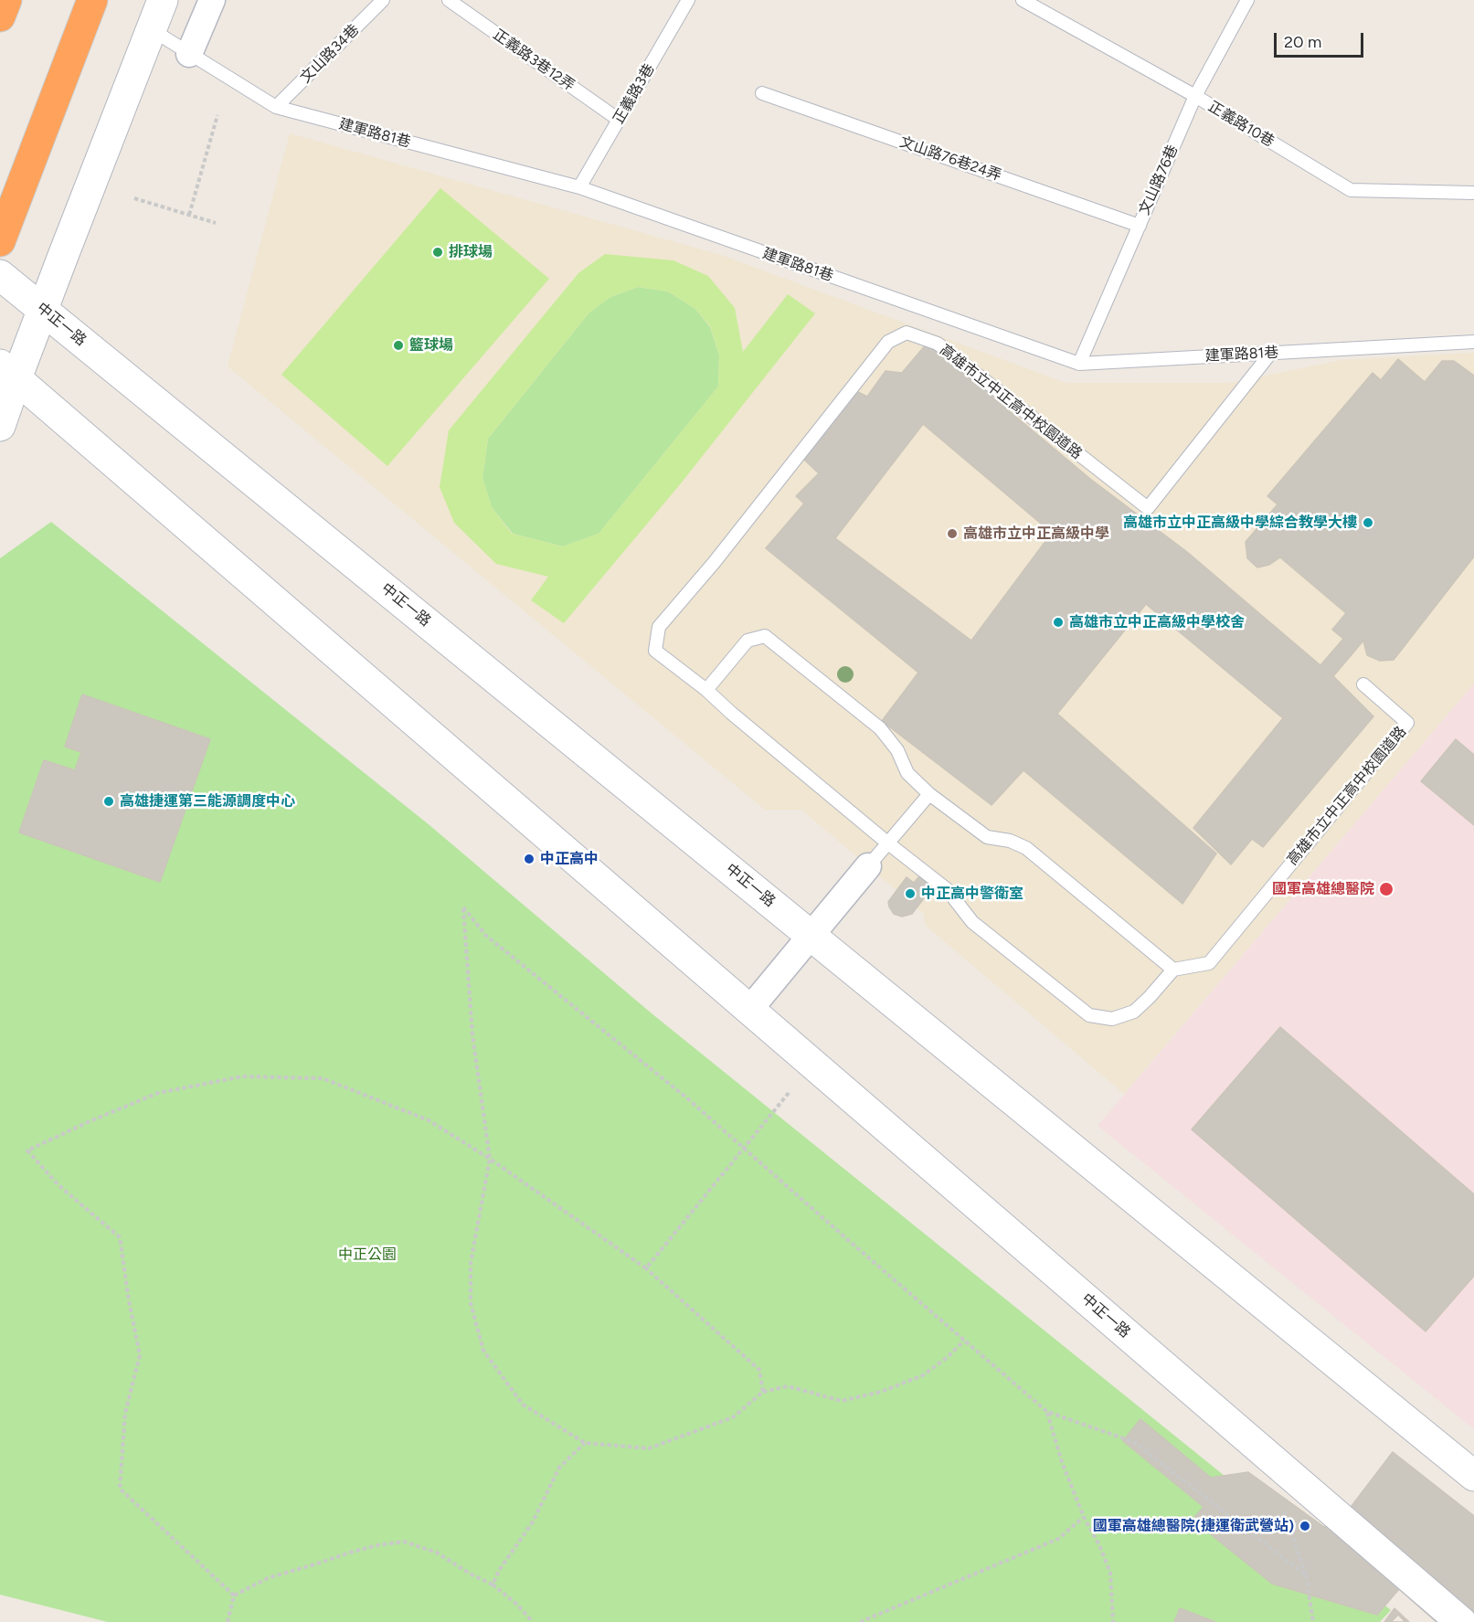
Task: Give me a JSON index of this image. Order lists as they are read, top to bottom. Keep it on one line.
{"streets":{"street":["中正一路"],"lane":["文山路34巷","正義路3巷12弄","正義路3巷","正義路10巷","建軍路81巷","文山路76巷24弄","文山路76巷","高雄市立中正高中校園道路"]},"crossings":[["文山路34巷","建軍路81巷"],["正義路3巷12弄","正義路3巷"],["正義路3巷","建軍路81巷"],["正義路10巷","文山路76巷"],["建軍路81巷","文山路76巷"],["建軍路81巷","高雄市立中正高中校園道路"],["文山路76巷24弄","文山路76巷"]],"parks":["中正公園"],"places":["排球場","籃球場","高雄市立中正高級中學綜合教學大樓","高雄市立中正高級中學","高雄市立中正高級中學校舍","高雄捷運第三能源調度中心","中正高中","國軍高雄總醫院","中正高中警衛室","國軍高雄總醫院(捷運衛武營站)"],"scale_bar":"20 m"}
